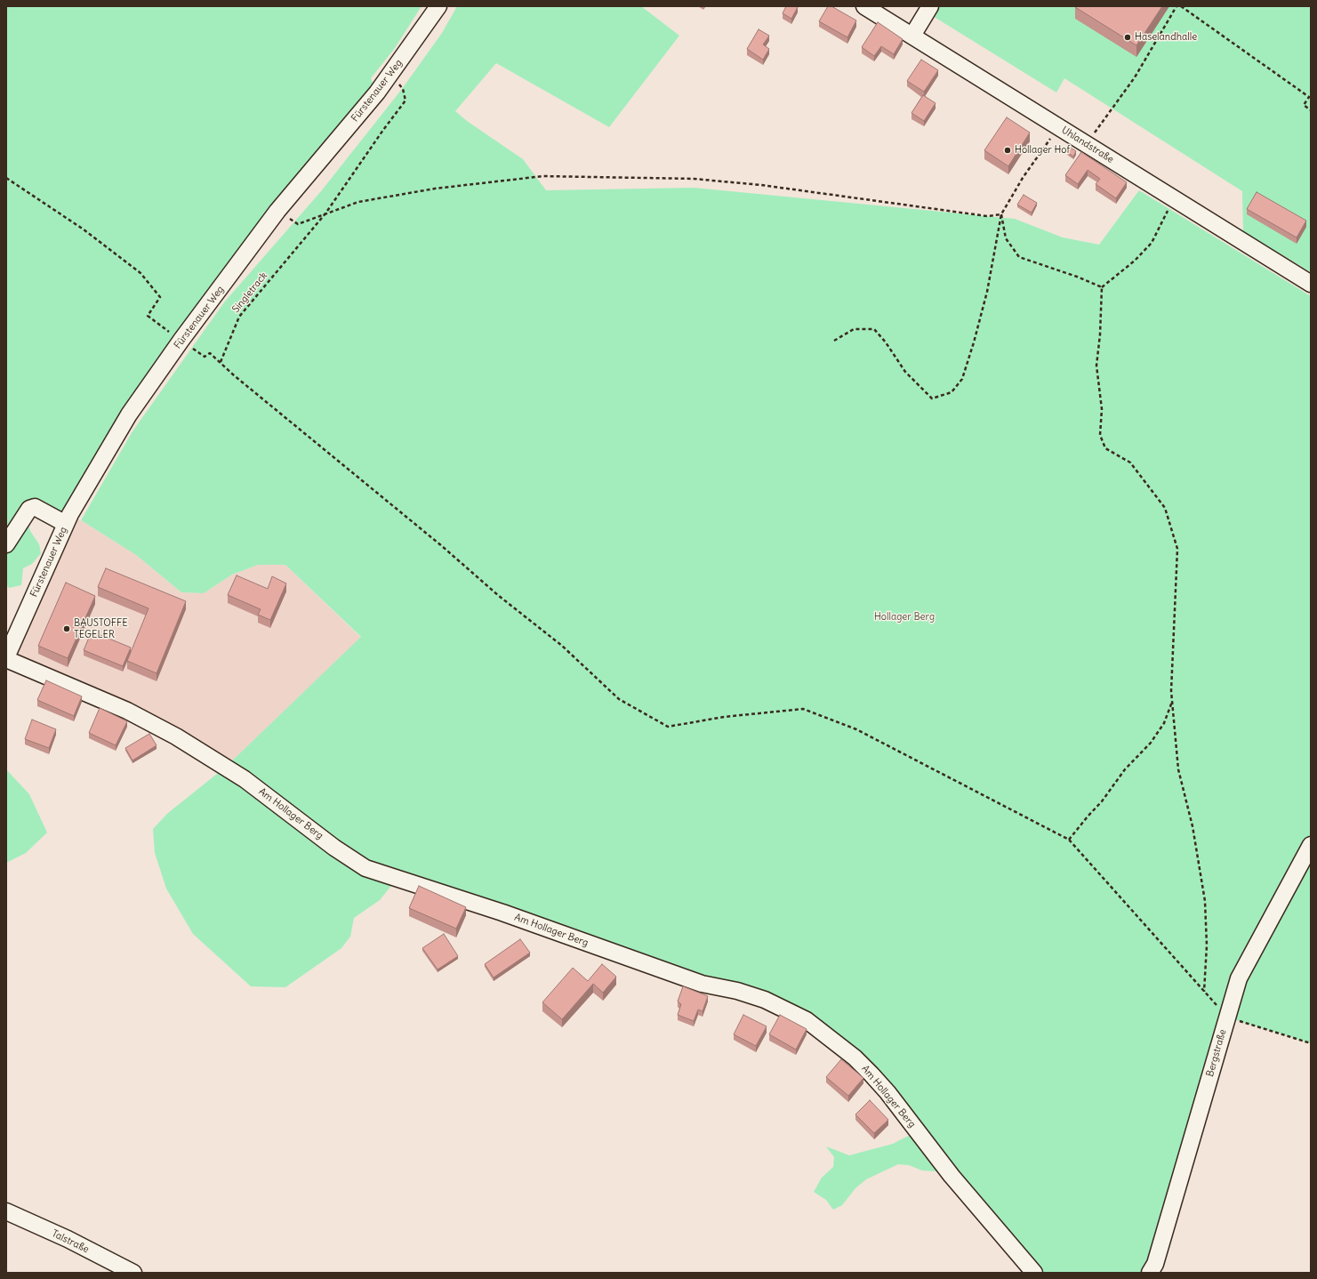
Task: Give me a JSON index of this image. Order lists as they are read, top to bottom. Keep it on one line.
{"streets":{"street":["Fürstenauer Weg","Uhlandstraße","Am Hollager Berg","Bergstraße","Talstraße"],"path":["Singletrack"]},"crossings":[["Fürstenauer Weg","Singletrack"],["Fürstenauer Weg","Am Hollager Berg"]],"parks":["Hollager Berg"],"places":["Haselandhalle","Hollager Hof","BAUSTOFFE TEGELER"]}
